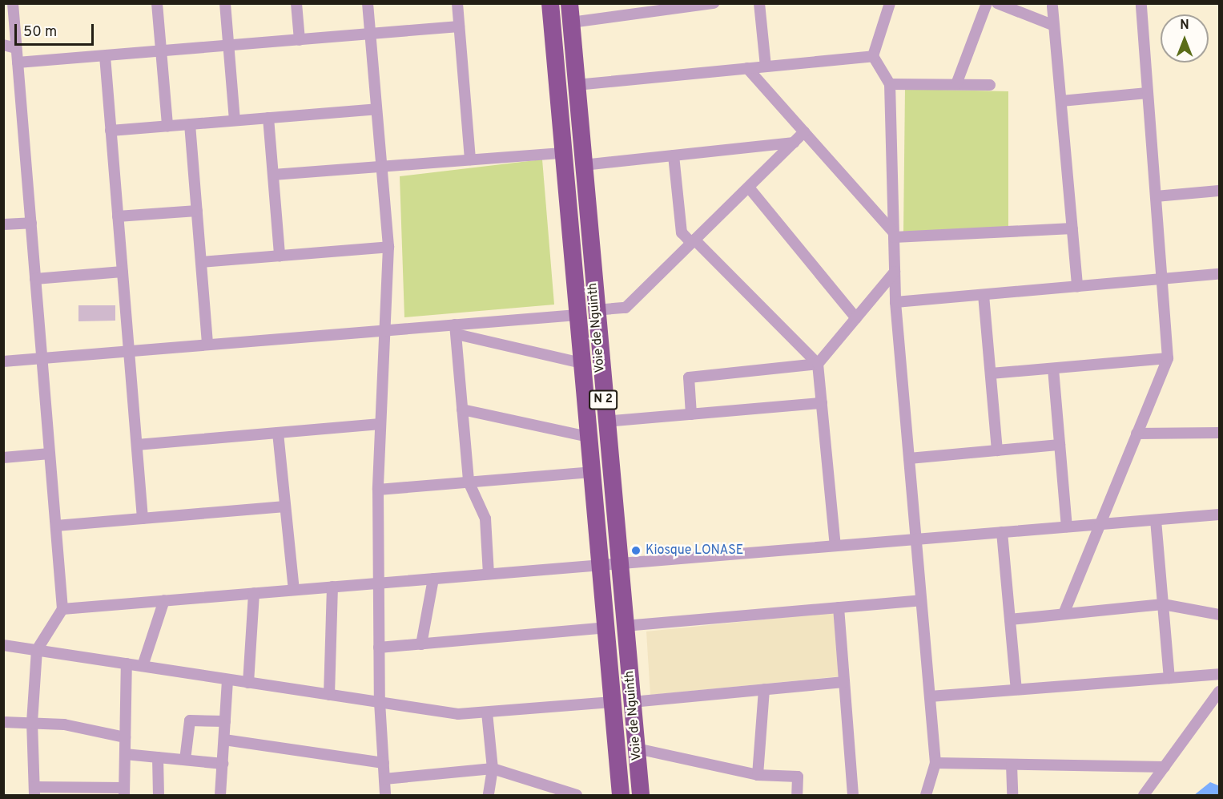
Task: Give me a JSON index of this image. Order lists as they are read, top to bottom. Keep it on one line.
{"streets":{"highway":["Voie de Nguinth","N 2"]},"places":["Kiosque LONASE"],"scale_bar":"50 m","north":"top"}
